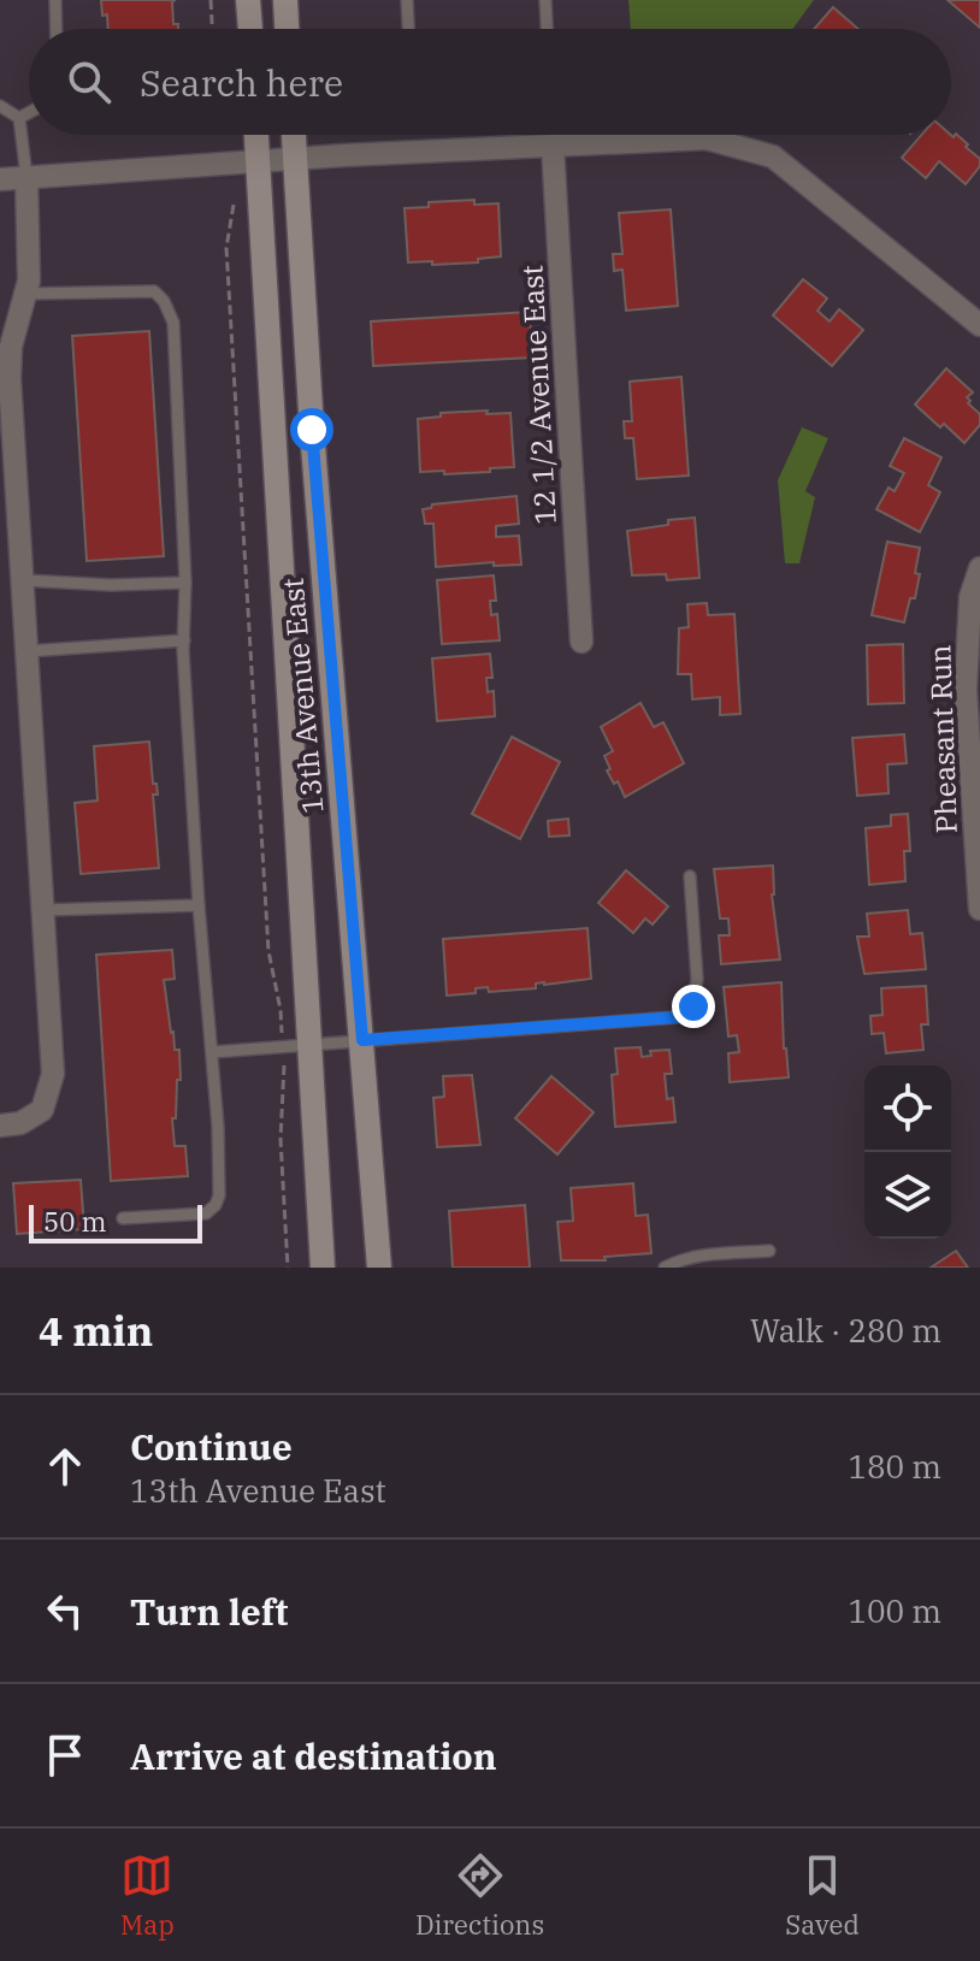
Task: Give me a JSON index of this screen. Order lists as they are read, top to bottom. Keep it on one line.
{"streets":{"main road":["13th Avenue East"],"street":["12 1/2 Avenue East","Pheasant Run"]},"scale_bar":"50 m","page":{"search":"Search here","scale":"50 m","heading":["4 min","Walk · 280 m"],"list":[["Continue","13th Avenue East","180 m"],["Turn left","100 m"],"Arrive at destination"],"nav":["Map","Directions","Saved"]}}
